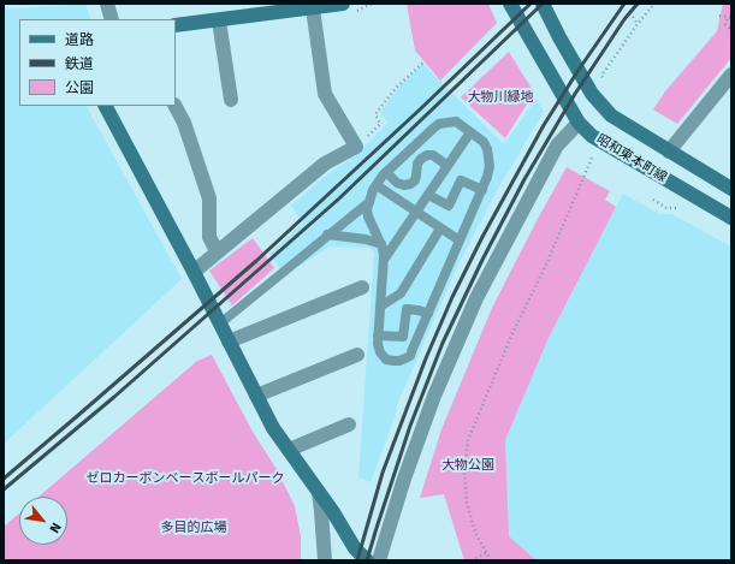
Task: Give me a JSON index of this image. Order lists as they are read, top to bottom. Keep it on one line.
{"streets":{"street":["昭和東本町線"]},"parks":["大物川緑地","大物公園","ゼロカーボンベースボールパーク","多目的広場"],"legend":["道路","鉄道","公園"],"north":"bottom right"}
